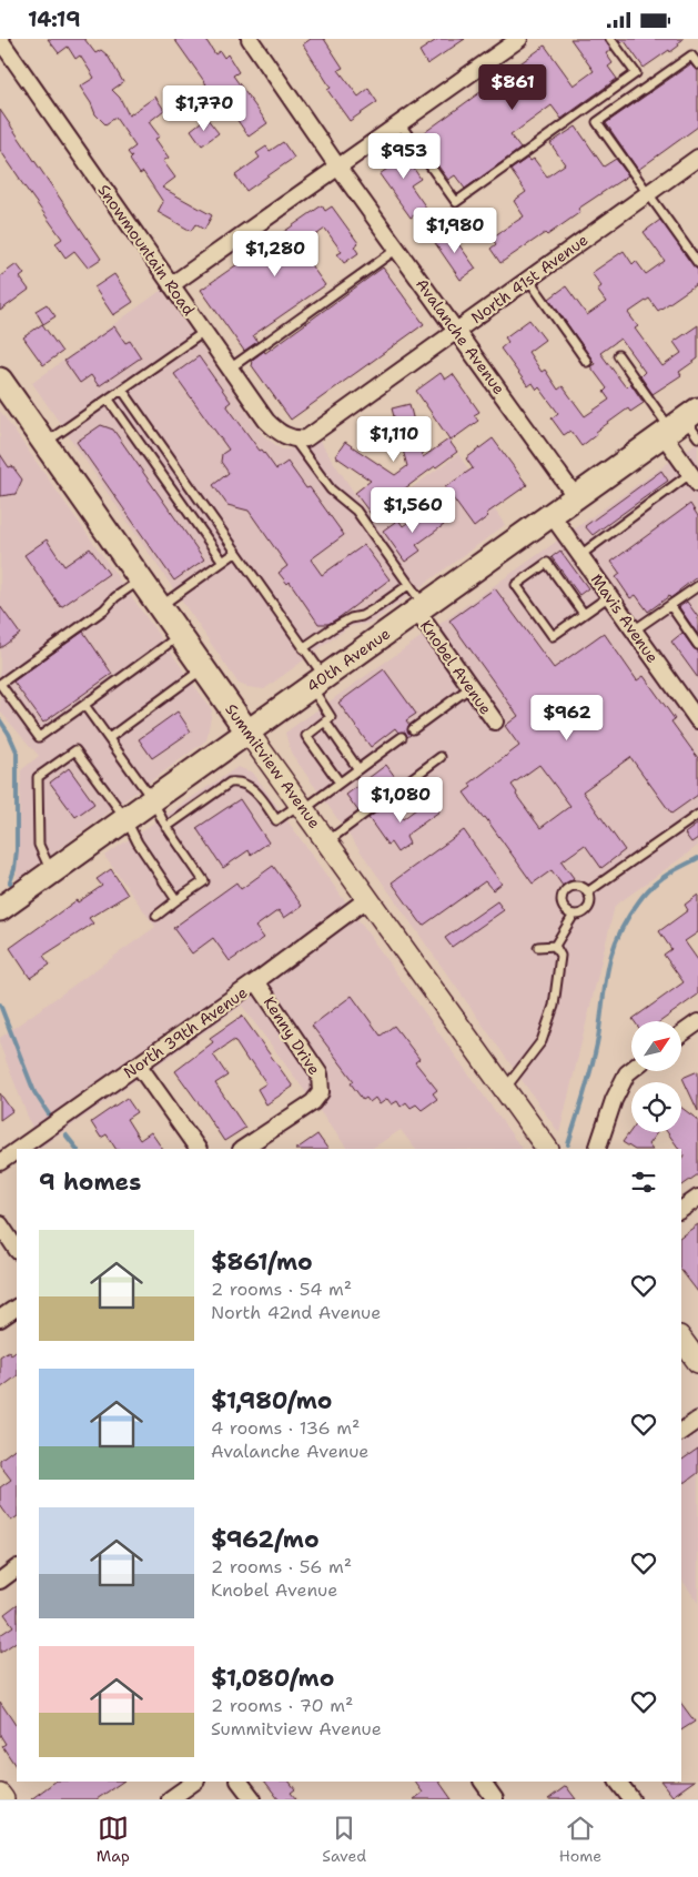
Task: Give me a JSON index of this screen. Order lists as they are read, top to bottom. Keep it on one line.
{"streets":{"main road":["40th Avenue","Summitview Avenue"],"street":["Snowmountain Road","North 41st Avenue","Avalanche Avenue","Mavis Avenue","Knobel Avenue","North 39th Avenue","Kenny Drive"]},"crossings":[["Snowmountain Road","North 41st Avenue"],["North 41st Avenue","Avalanche Avenue"],["Avalanche Avenue","40th Avenue"],["Mavis Avenue","40th Avenue"],["40th Avenue","Knobel Avenue"],["40th Avenue","Summitview Avenue"],["Summitview Avenue","North 39th Avenue"],["North 39th Avenue","Kenny Drive"]],"north":"top right","page":{"status":"14:19","price":["$861","$1,770","$953","$1,980","$1,280","$1,110","$1,560","$962","$1,080"],"heading":"9 homes","list":[{"name":"$861/mo","note":"2 rooms · 54 m² · North 42nd Avenue"},{"name":"$1,980/mo","note":"4 rooms · 136 m² · Avalanche Avenue"},{"name":"$962/mo","note":"2 rooms · 56 m² · Knobel Avenue"},{"name":"$1,080/mo","note":"2 rooms · 70 m² · Summitview Avenue"}],"tabs":["Map","Saved","Home"]}}
